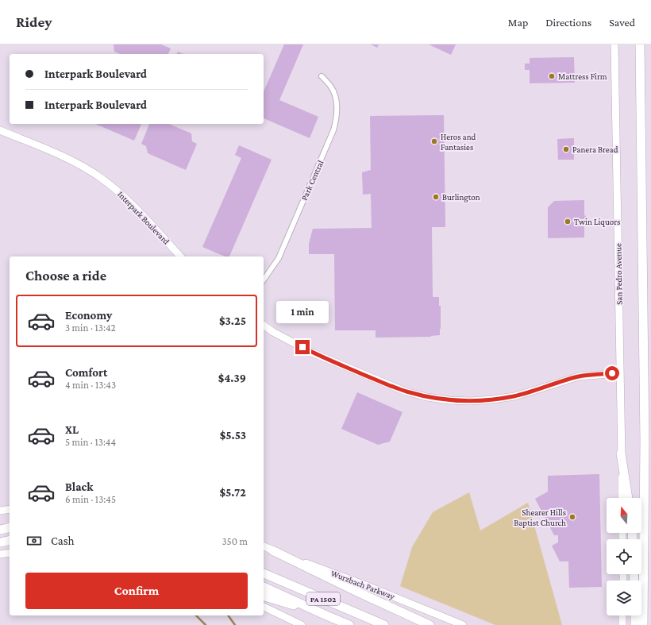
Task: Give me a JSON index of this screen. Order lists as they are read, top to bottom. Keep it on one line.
{"streets":{"highway":["PA 1502"],"main road":["Interpark Boulevard","San Pedro Avenue","Wurzbach Parkway"],"street":["Park Central"]},"places":["Mattress Firm","Heros and Fantasies","Panera Bread","Burlington","Twin Liquors","Shearer Hills Baptist Church"],"north":"top","page":{"header":"Ridey","nav":["Map","Directions","Saved"],"banner":["Interpark Boulevard","Interpark Boulevard"],"heading":"Choose a ride","list":[{"name":"Economy","note":"3 min · 13:42","value":"$3.25"},{"name":"Comfort","note":"4 min · 13:43","value":"$4.39"},{"name":"XL","note":"5 min · 13:44","value":"$5.53"},{"name":"Black","note":"6 min · 13:45","value":"$5.72"}],"bubble":"1 min","pay":["Cash","350 m"],"buttons":"Confirm"}}
